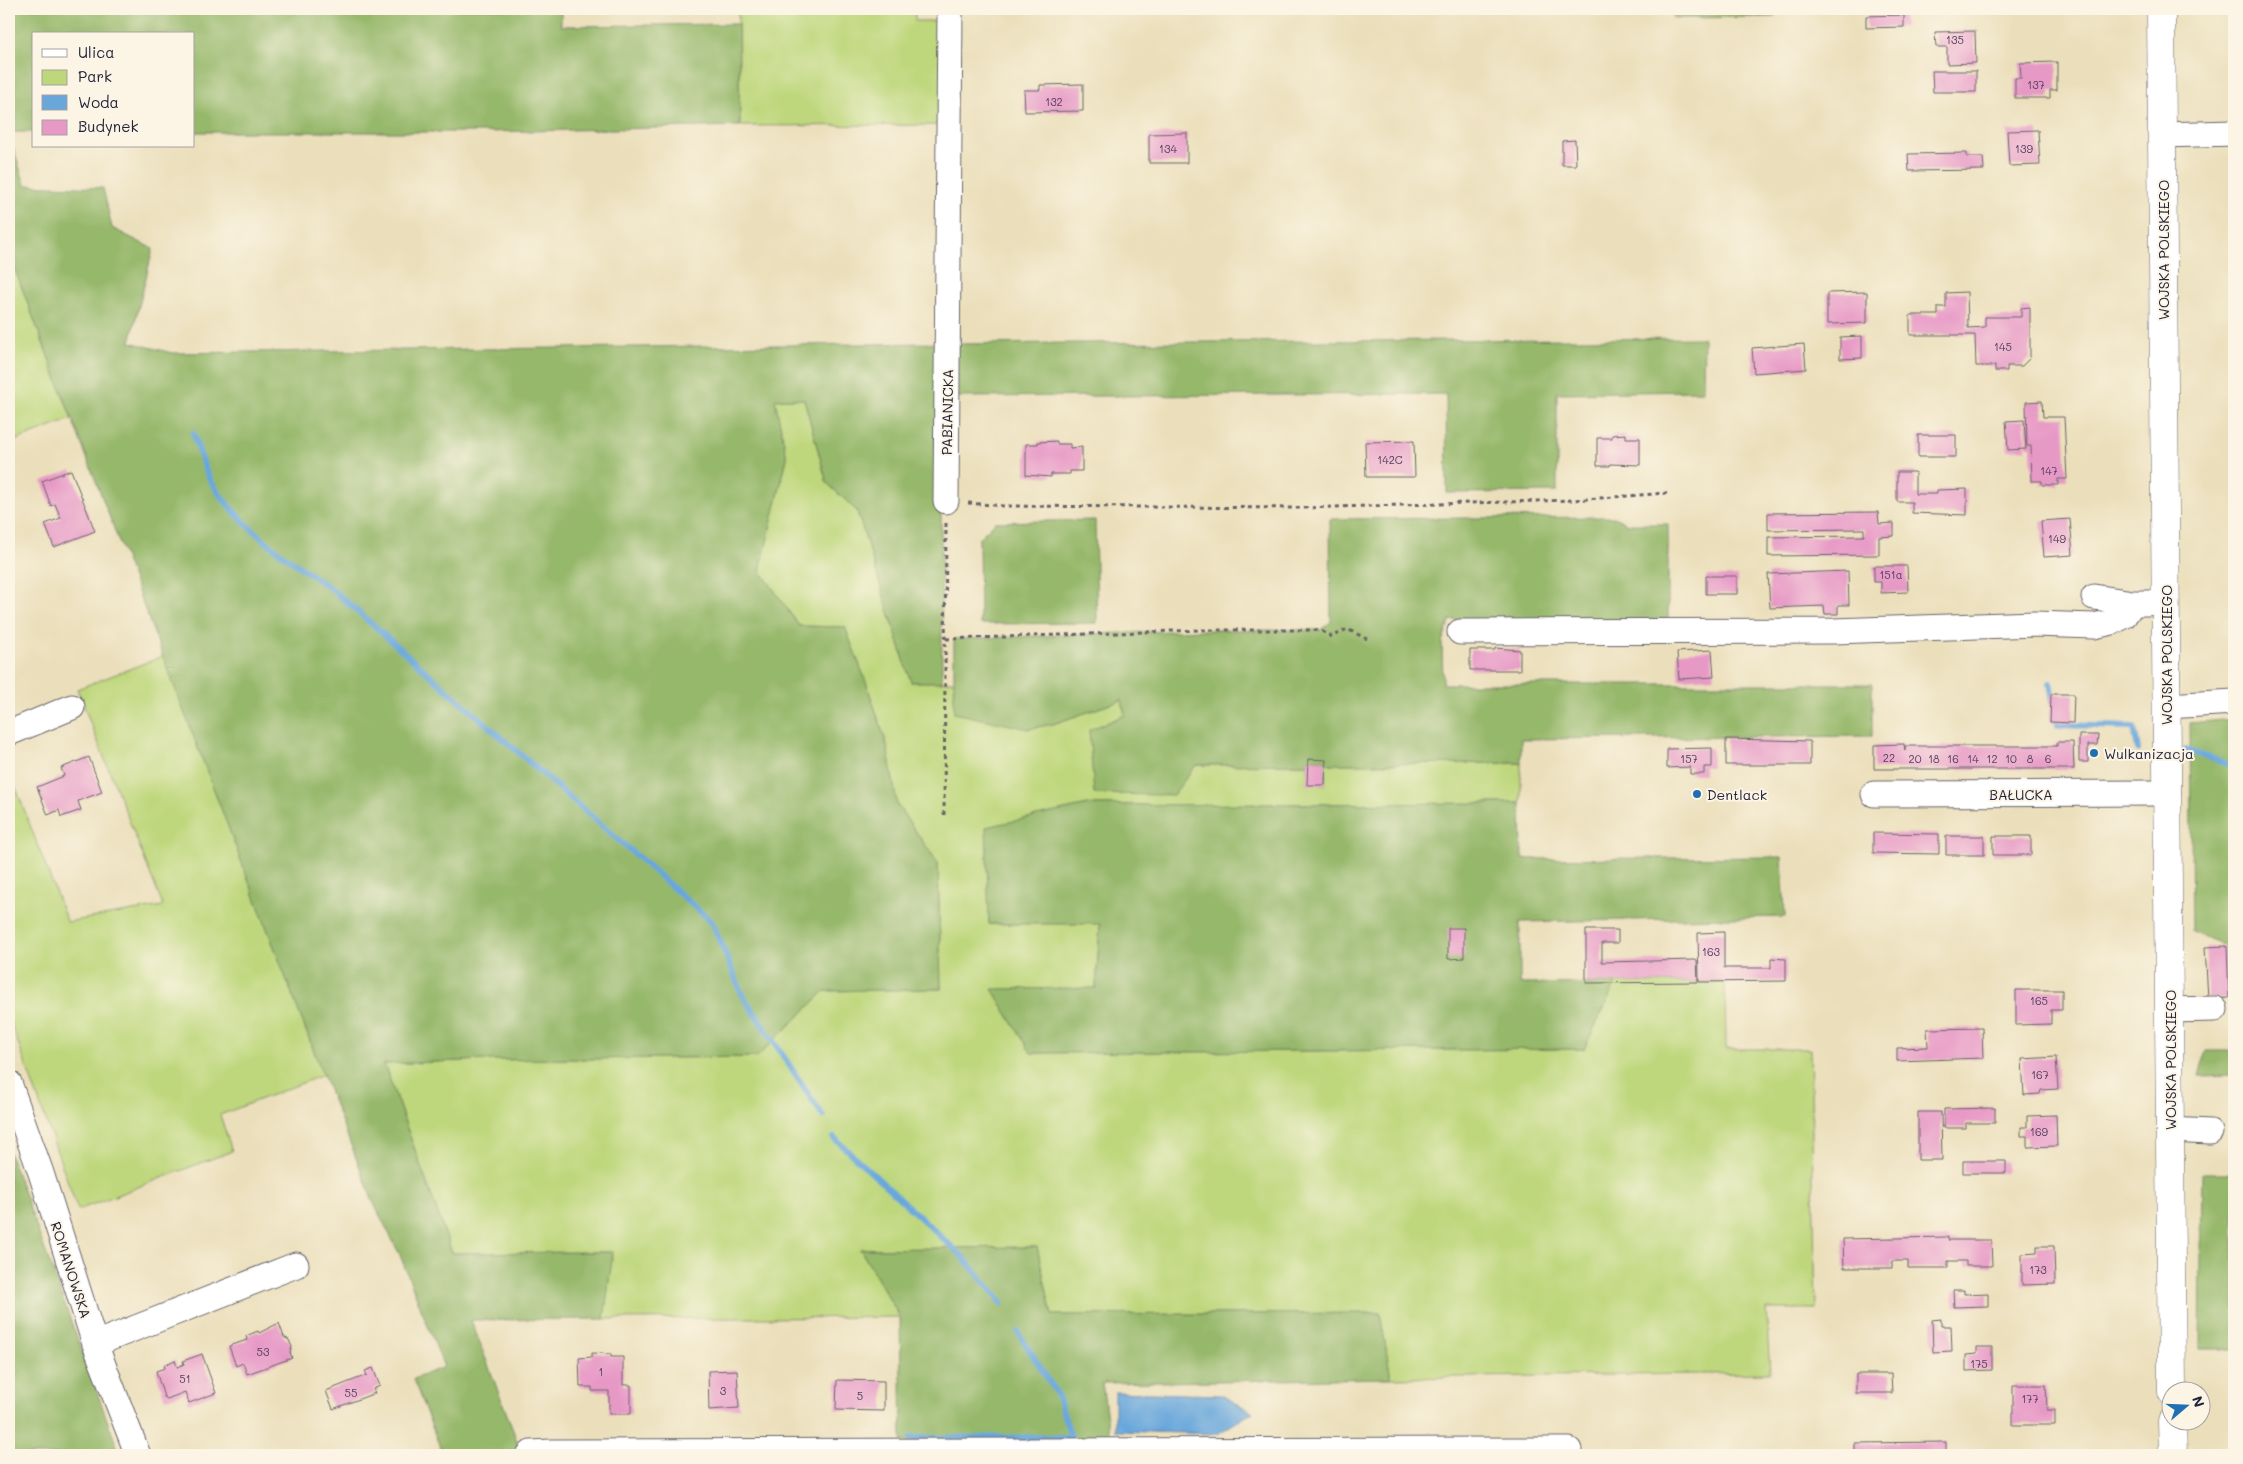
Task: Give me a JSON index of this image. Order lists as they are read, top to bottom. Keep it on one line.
{"streets":{"main road":["WOJSKA POLSKIEGO"],"street":["PABIANICKA","BAŁUCKA","ROMANOWSKA"]},"crossings":[["WOJSKA POLSKIEGO","BAŁUCKA"]],"places":["Wulkanizacja","Dentlack"],"house_numbers":["135","137","132","134","139","145","142C","147","149","151a","22","157","20","18","16","14","12","10","8","6","163","165","167","169","173","53","175","1","51","3","55","5","177"],"legend":["Ulica","Park","Woda","Budynek"],"north":"right"}
